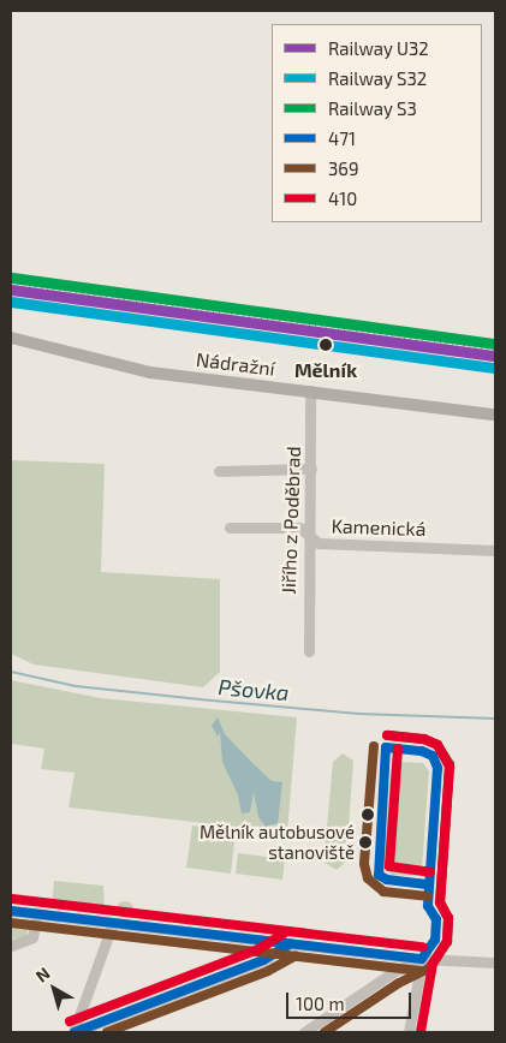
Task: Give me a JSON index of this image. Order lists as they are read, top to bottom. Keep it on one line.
{"streets":{"main road":["Nádražní"],"street":["Jiřího z Poděbrad","Kamenická"]},"crossings":[["Nádražní","Jiřího z Poděbrad"],["Jiřího z Poděbrad","Kamenická"]],"water":["Pšovka"],"places":["Mělník","Mělník autobusové stanoviště"],"lines":["rail line S3","rail line U32","rail line S32","transit line 369","transit line 410","transit line 471"],"legend":["Railway U32","Railway S32","Railway S3","471","369","410"],"scale_bar":"100 m","north":"top left"}
